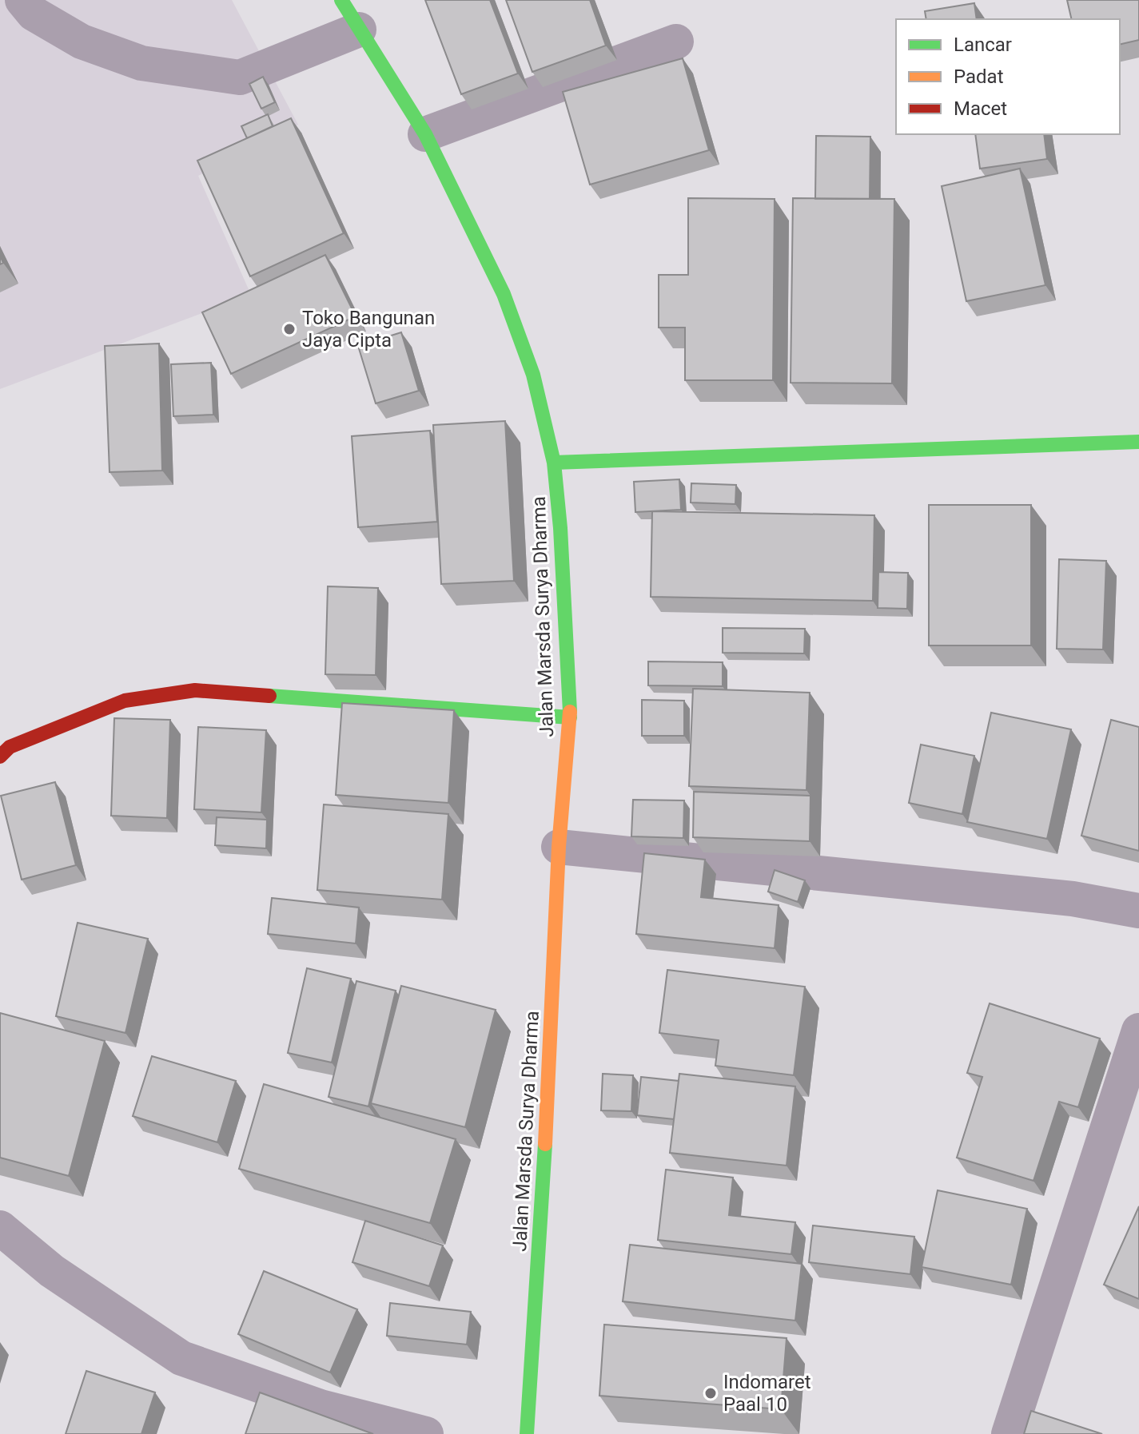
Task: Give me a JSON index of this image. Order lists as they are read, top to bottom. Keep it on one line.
{"streets":{"main road":["Jalan Marsda Surya Dharma"]},"places":["Toko Bangunan Jaya Cipta","Indomaret Paal 10"],"legend":["Lancar","Padat","Macet"]}
